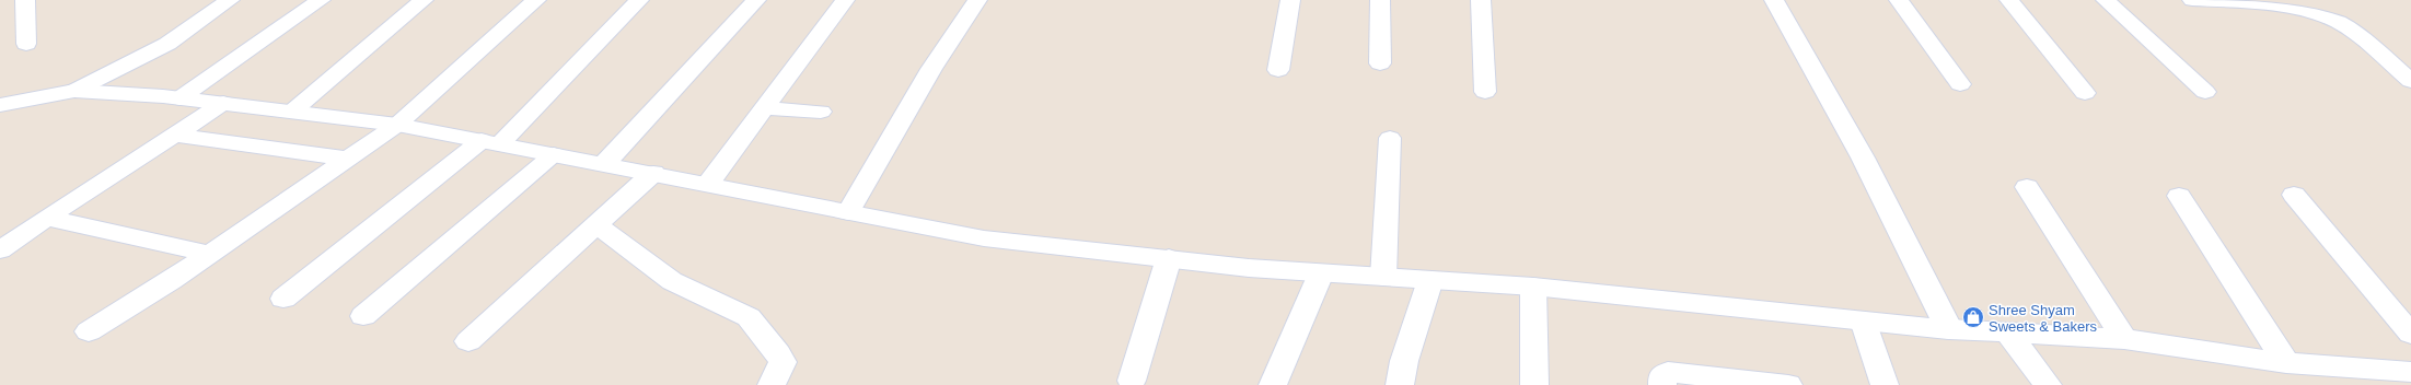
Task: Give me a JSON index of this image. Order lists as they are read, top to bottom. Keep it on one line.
{"places":{"shop":["Shree Shyam Sweets & Bakers"]}}
